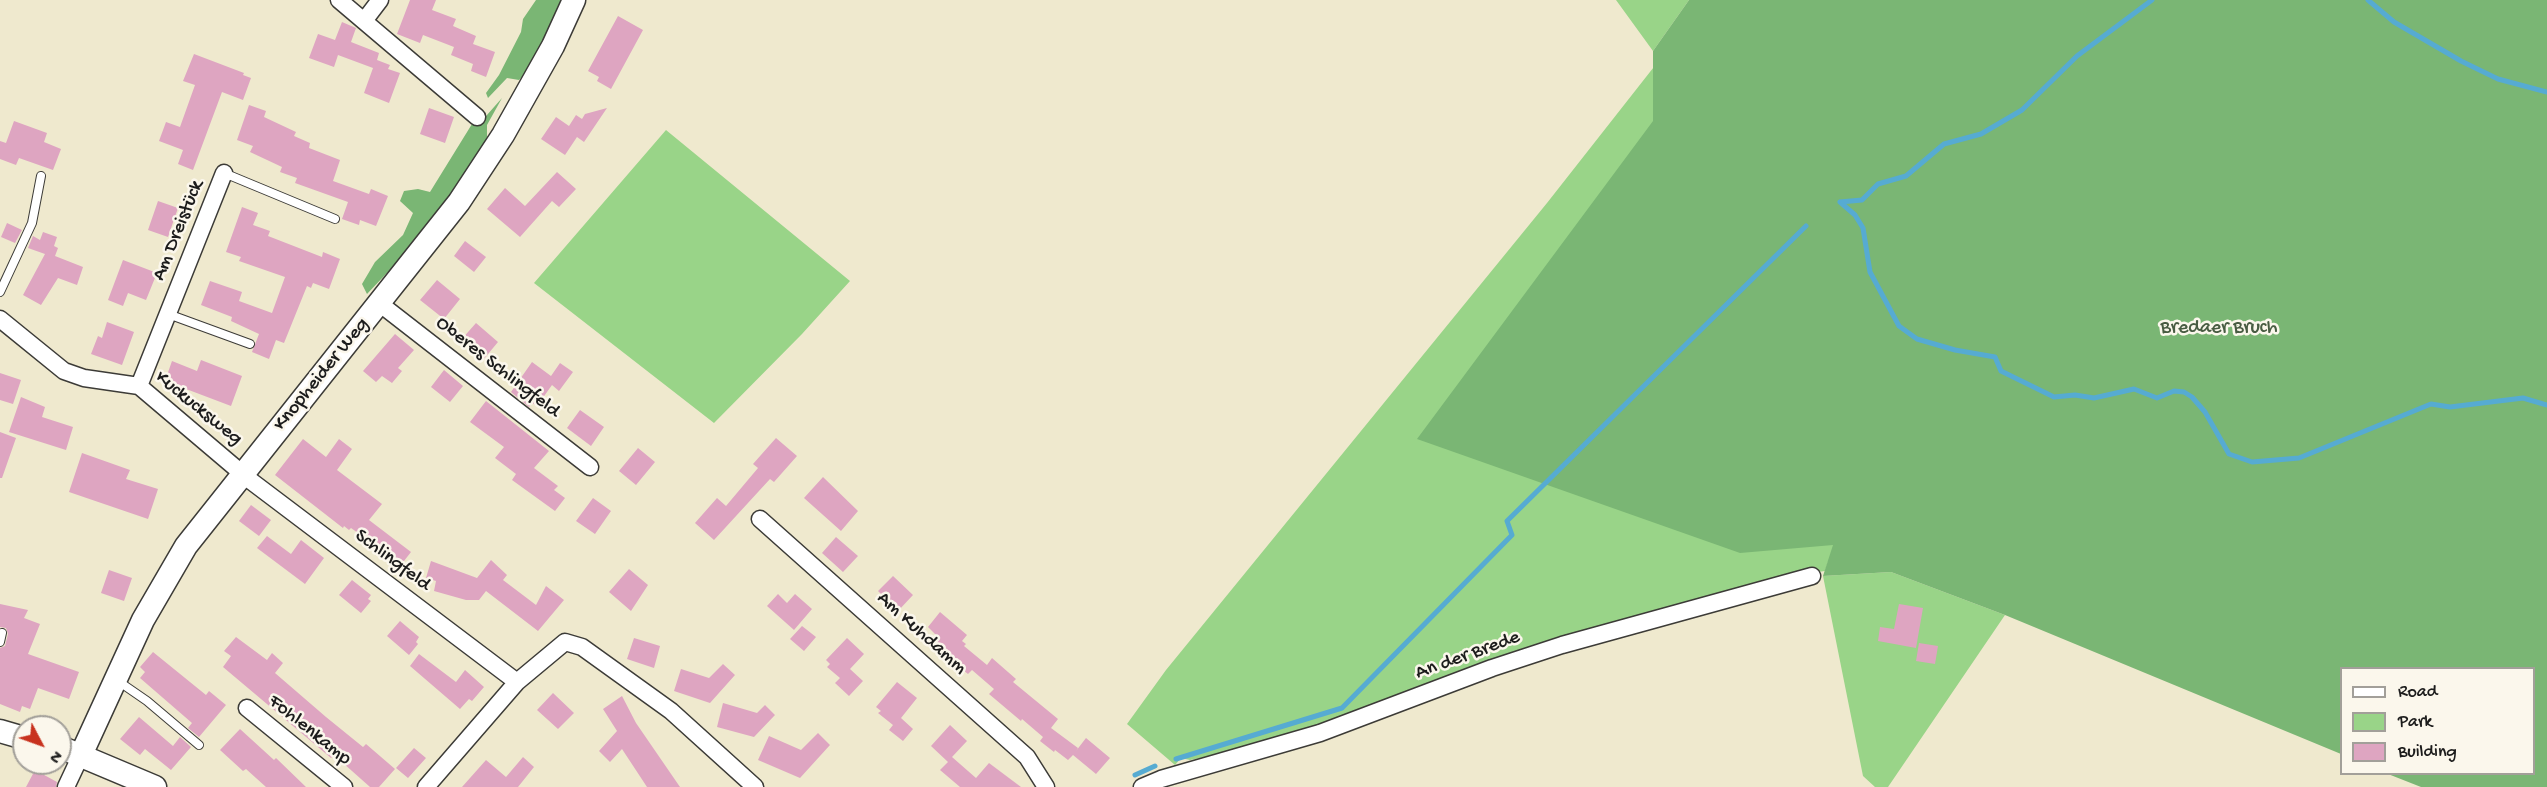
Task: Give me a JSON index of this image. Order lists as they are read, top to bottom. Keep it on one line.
{"streets":{"main road":["Knopheider Weg"],"street":["Am Dreistück","Oberes Schlingfeld","Kuckucksweg","Schlingfeld","Am Kuhdamm","An der Brede","Fohlenkamp"]},"crossings":[["Am Dreistück","Kuckucksweg"],["Oberes Schlingfeld","Knopheider Weg"],["Knopheider Weg","Kuckucksweg"],["Knopheider Weg","Schlingfeld"],["Kuckucksweg","Schlingfeld"]],"parks":["Bredaer Bruch"],"legend":["Road","Park","Building"],"north":"bottom right"}
